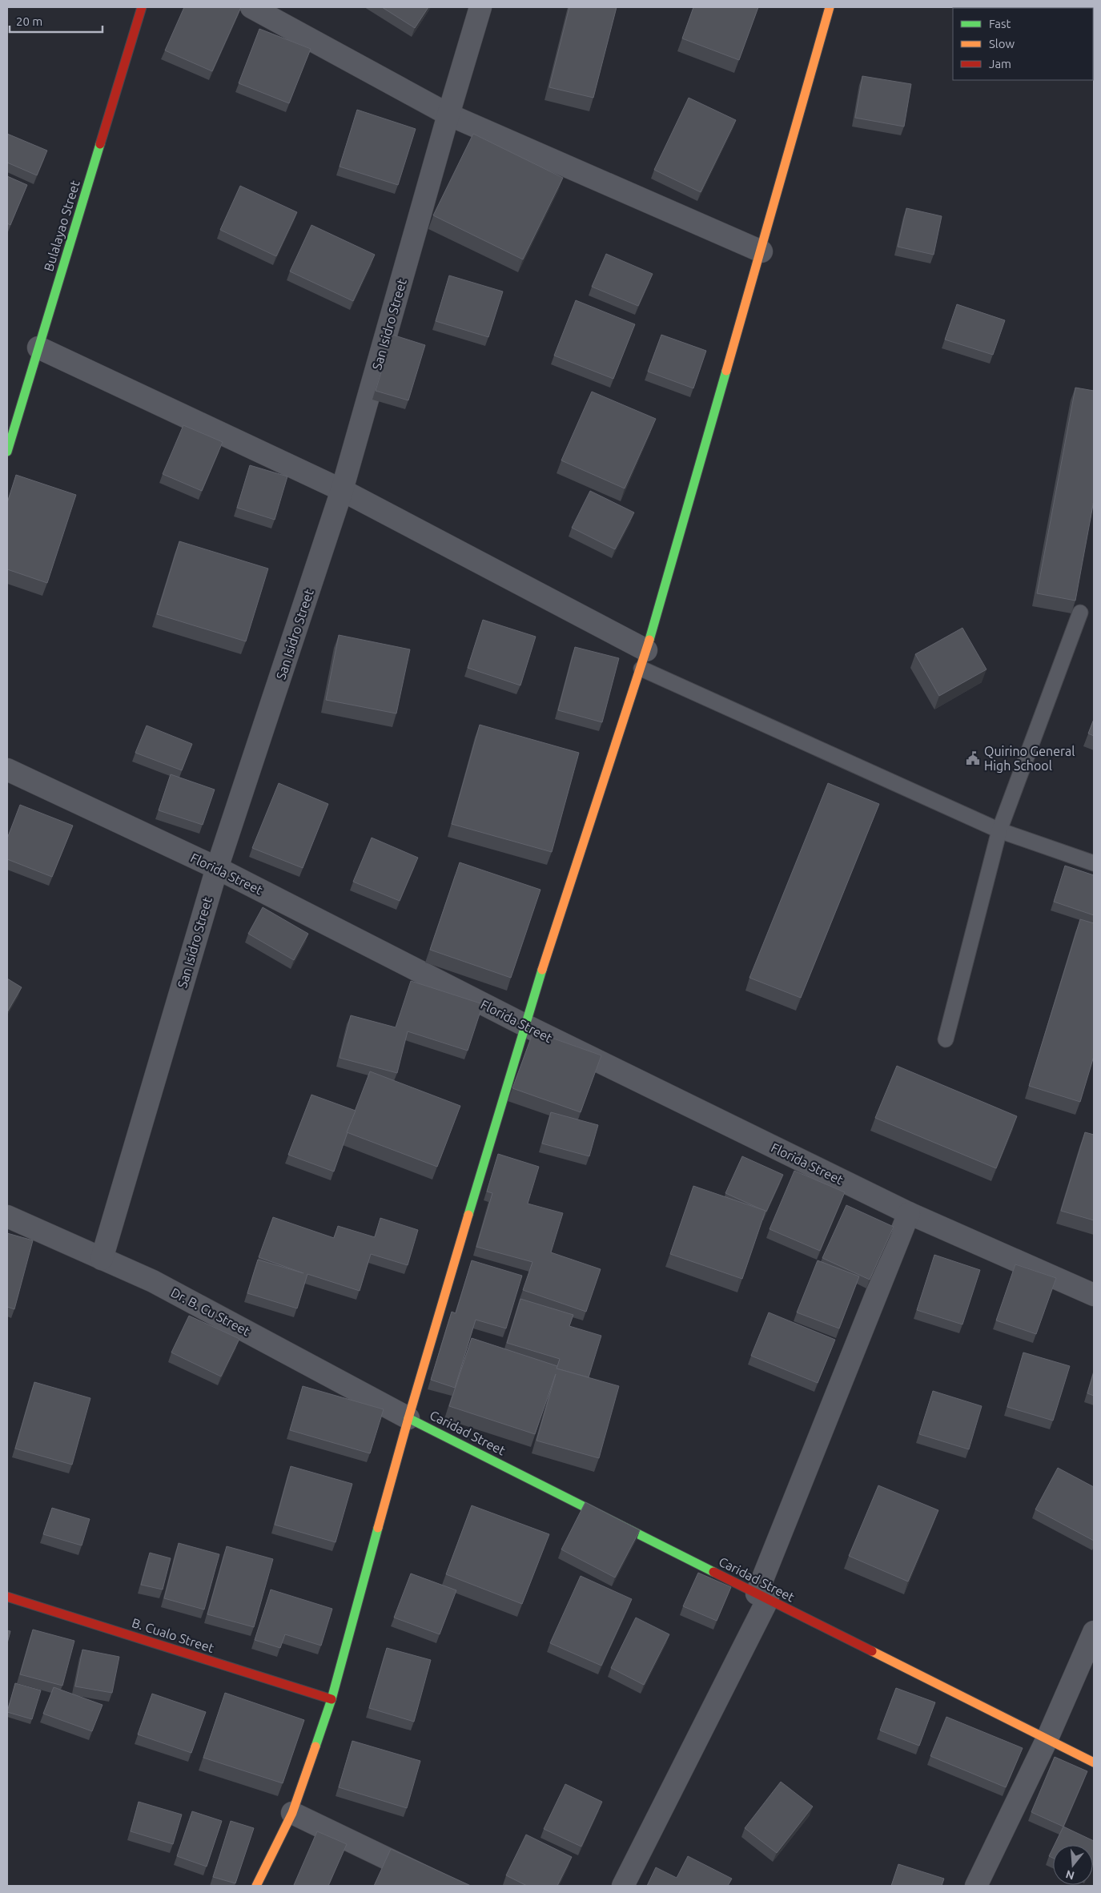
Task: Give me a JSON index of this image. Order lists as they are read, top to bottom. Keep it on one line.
{"streets":{"main road":["Bulalayao Street","Caridad Street","B. Cualo Street"],"street":["San Isidro Street","Florida Street","Dr. B. Cu Street"]},"crossings":[["San Isidro Street","Florida Street"],["San Isidro Street","Dr. B. Cu Street"],["Dr. B. Cu Street","Caridad Street"]],"places":{"public building":["Quirino General High School"]},"legend":["Fast","Slow","Jam"],"scale_bar":"20 m","north":"bottom"}
